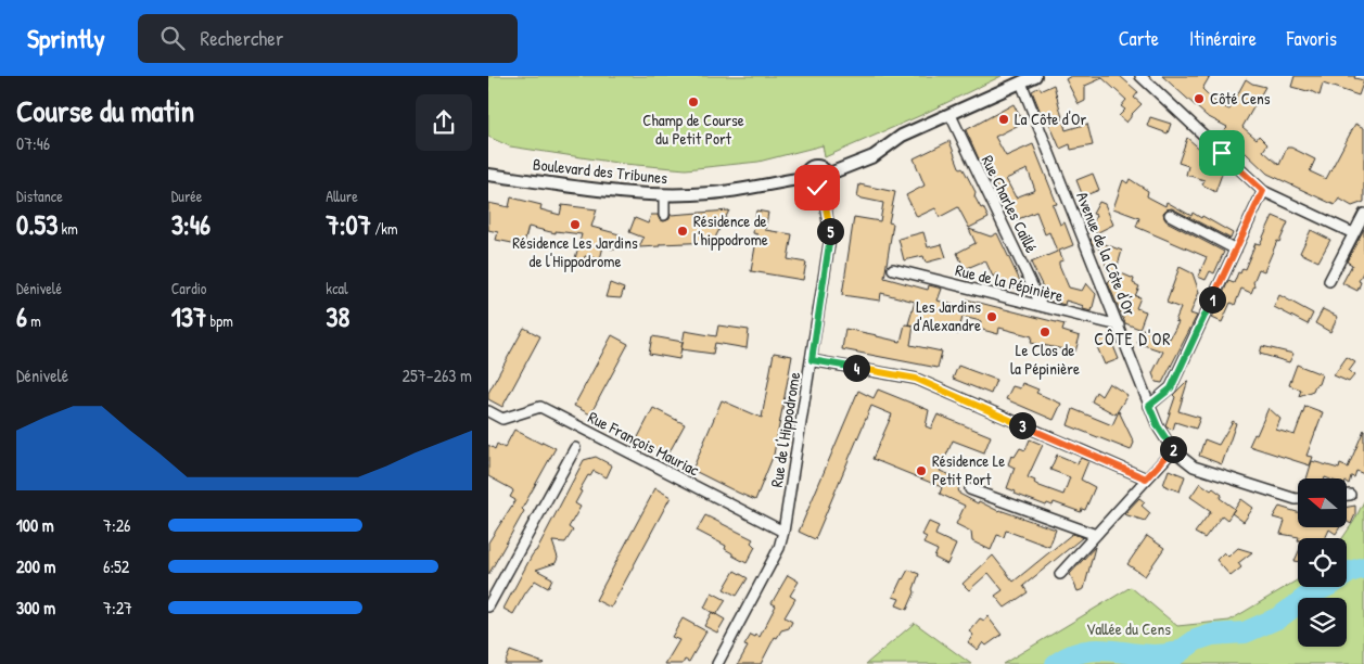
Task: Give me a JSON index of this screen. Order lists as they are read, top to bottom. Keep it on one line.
{"streets":{"street":["Boulevard des Tribunes","Rue Charles Caillé","Avenue de la Côte d'Or","Rue de la Pépinière","Rue de l'Hippodrome","Rue François Mauriac"]},"crossings":[["Boulevard des Tribunes","Rue de l'Hippodrome"],["Rue Charles Caillé","Rue de la Pépinière"],["Avenue de la Côte d'Or","Rue de la Pépinière"],["Rue de l'Hippodrome","Rue François Mauriac"]],"districts":["CÔTE D'OR"],"parks":["Vallée du Cens"],"places":["Côté Cens","Champ de Course du Petit Port","La Côte d'Or","Résidence Les Jardins de l'Hippodrome","Résidence de l'hippodrome","Les Jardins d'Alexandre","Le Clos de la Pépinière","Résidence Le Petit Port"],"north":"left","page":{"header":"Sprintly","search":"Rechercher","nav":["Carte","Itinéraire","Favoris"],"heading":["Course du matin","07:46"],"stats":[["Distance","0.53 km"],["Durée","3:46"],["Allure","7:07 /km"],["Dénivelé","6 m"],["Cardio","137 bpm"],["kcal","38"]],"pins":["5","1","4","3","2"],"chart":["Dénivelé","257–263 m"],"list":[{"name":"100 m","note":"7:26"},{"name":"200 m","note":"6:52"},{"name":"300 m","note":"7:27"}]}}
